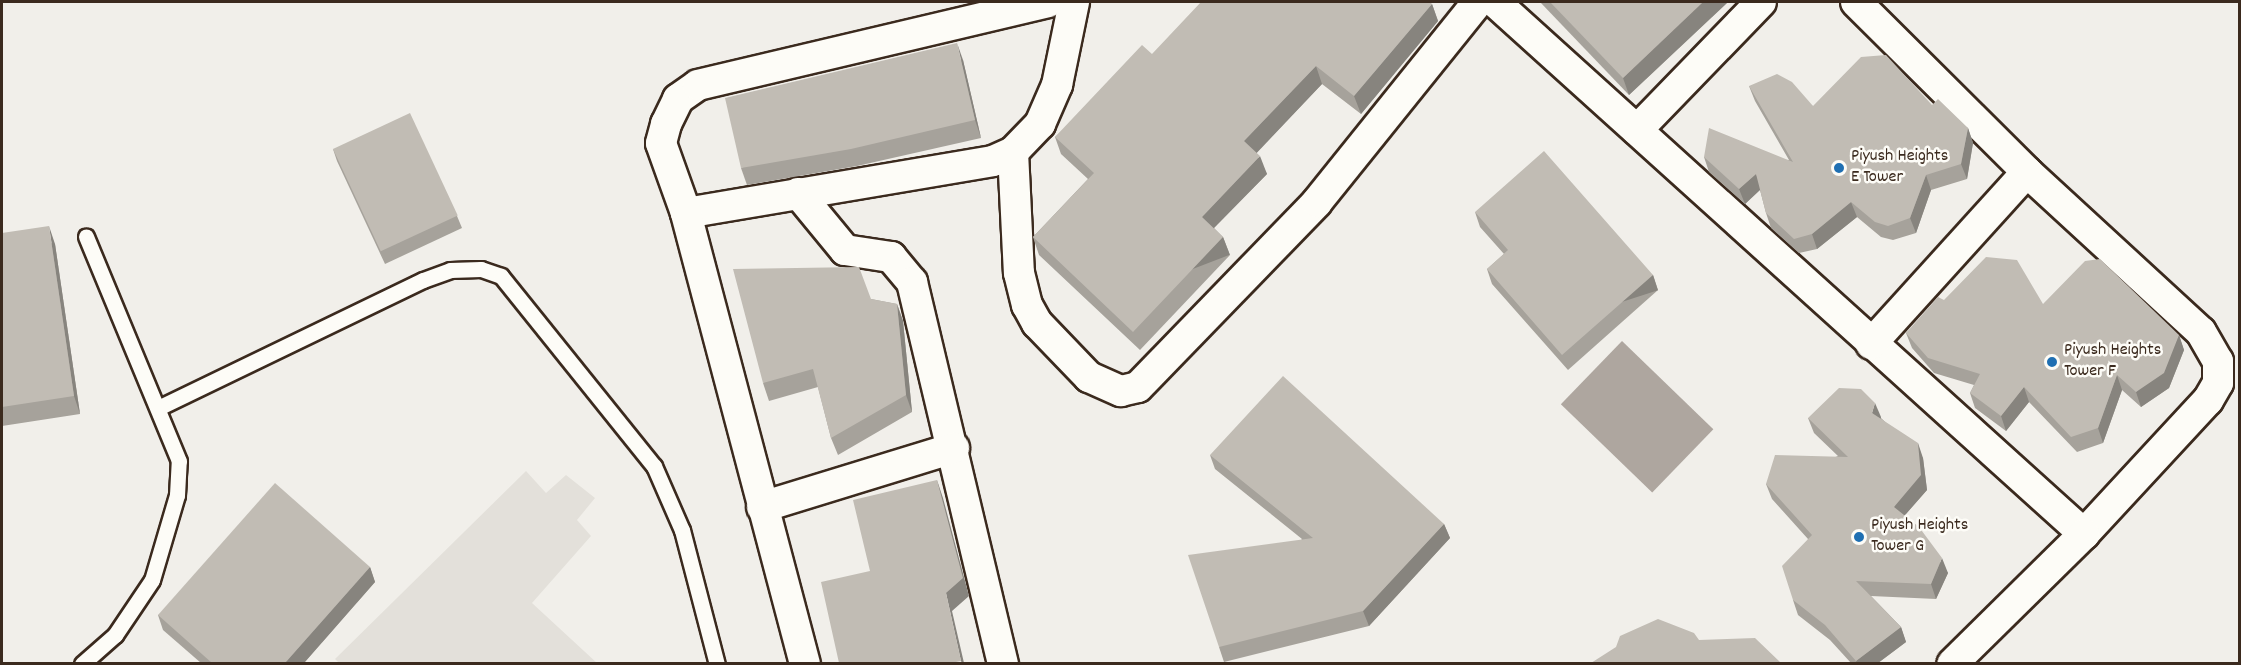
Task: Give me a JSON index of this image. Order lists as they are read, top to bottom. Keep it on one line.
{"places":["Piyush Heights E Tower","Piyush Heights Tower F","Piyush Heights Tower G"]}
